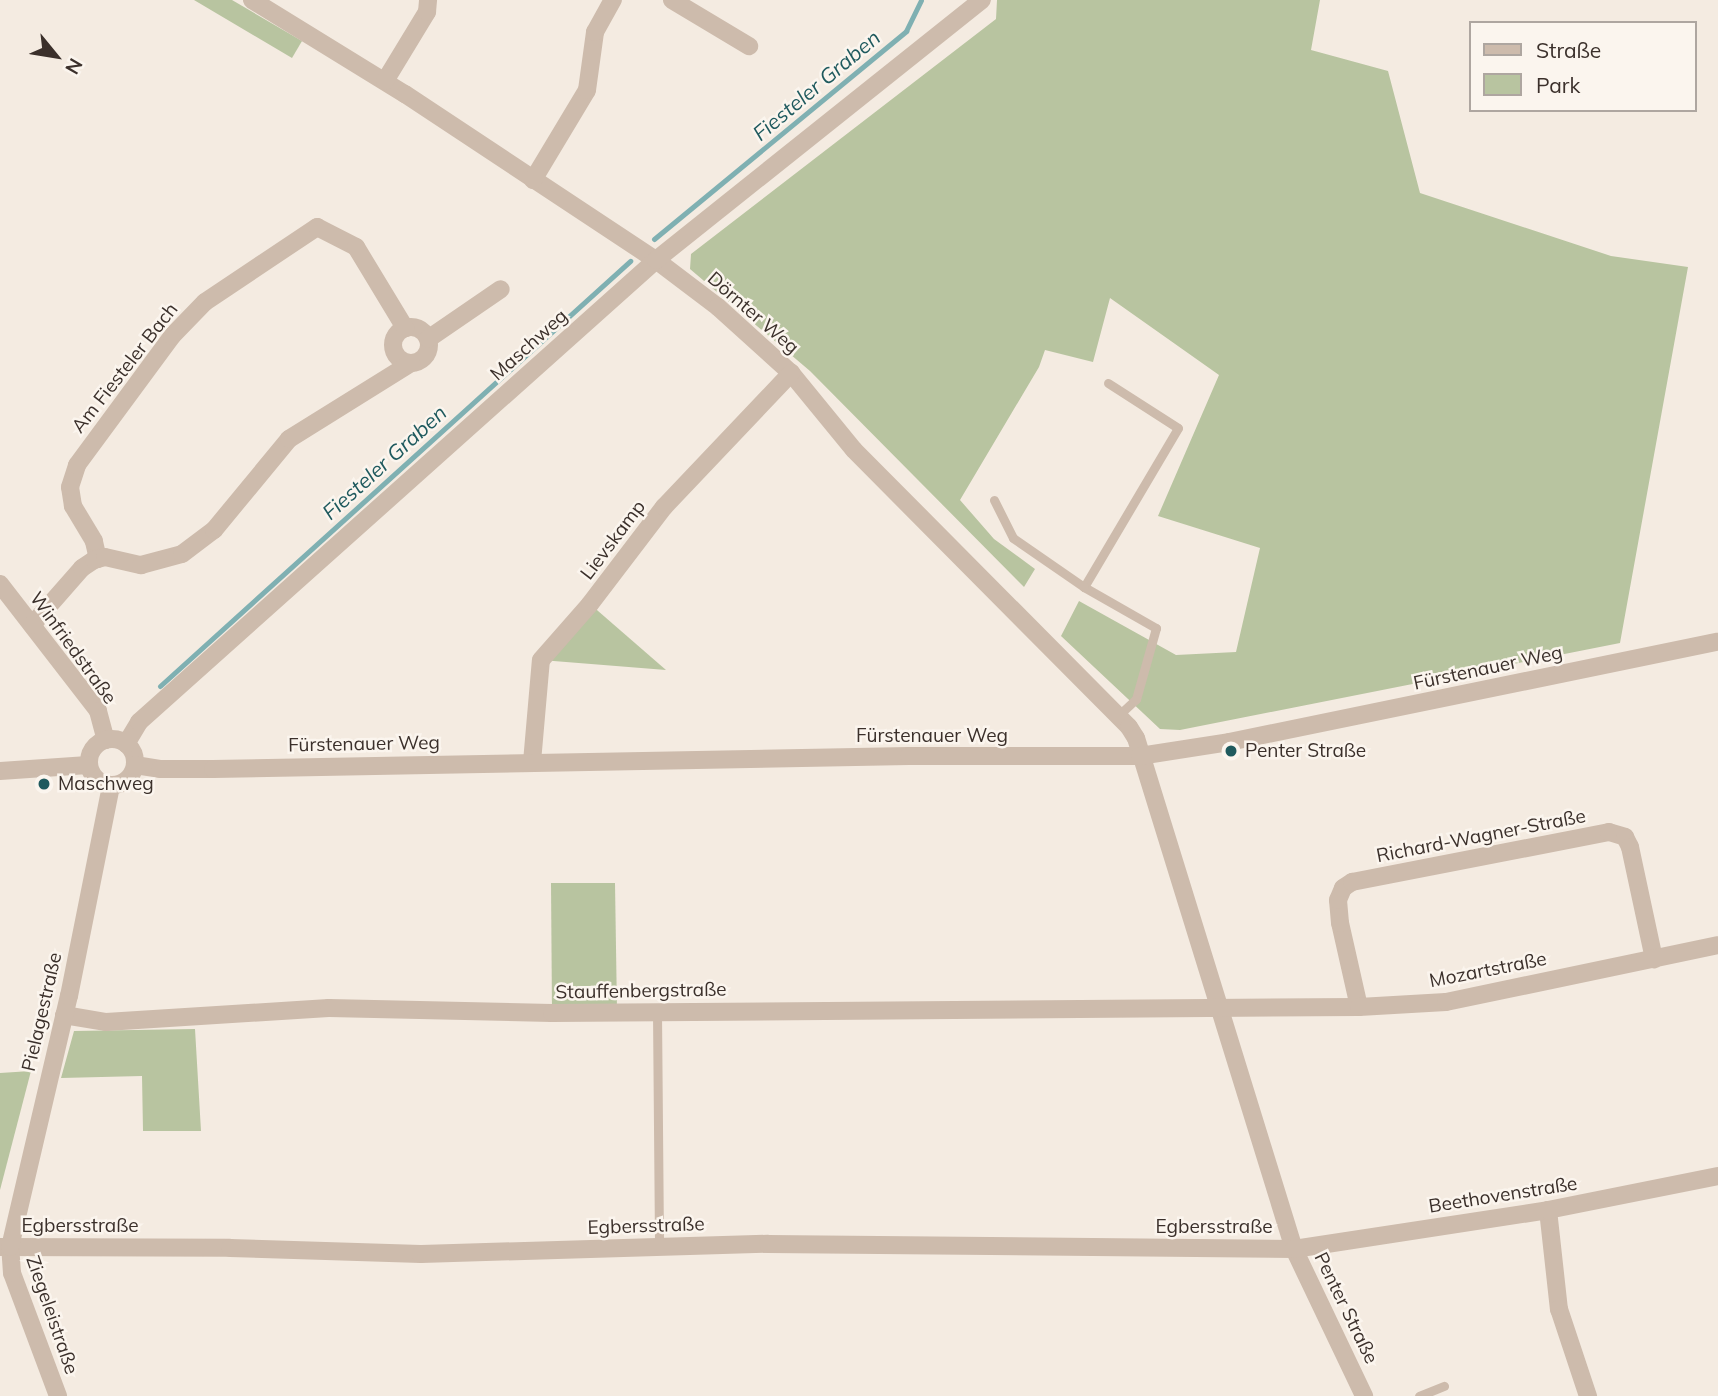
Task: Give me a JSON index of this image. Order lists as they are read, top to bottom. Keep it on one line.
{"streets":{"street":["Dörnter Weg","Maschweg","Am Fiesteler Bach","Lievskamp","Winfriedstraße","Fürstenauer Weg","Richard-Wagner-Straße","Mozartstraße","Stauffenbergstraße","Pielagestraße","Beethovenstraße","Egbersstraße","Penter Straße","Ziegeleistraße"]},"crossings":[["Dörnter Weg","Maschweg"],["Dörnter Weg","Lievskamp"],["Dörnter Weg","Fürstenauer Weg"],["Dörnter Weg","Penter Straße"],["Maschweg","Winfriedstraße"],["Maschweg","Fürstenauer Weg"],["Maschweg","Pielagestraße"],["Lievskamp","Fürstenauer Weg"],["Winfriedstraße","Fürstenauer Weg"],["Winfriedstraße","Pielagestraße"],["Fürstenauer Weg","Pielagestraße"],["Fürstenauer Weg","Penter Straße"],["Richard-Wagner-Straße","Mozartstraße"],["Mozartstraße","Stauffenbergstraße"],["Mozartstraße","Penter Straße"],["Stauffenbergstraße","Pielagestraße"],["Stauffenbergstraße","Penter Straße"],["Pielagestraße","Egbersstraße"],["Pielagestraße","Ziegeleistraße"],["Beethovenstraße","Egbersstraße"],["Beethovenstraße","Penter Straße"],["Egbersstraße","Penter Straße"],["Egbersstraße","Ziegeleistraße"]],"water":["Fiesteler Graben"],"places":["Penter Straße","Maschweg"],"legend":["Straße","Park"],"north":"bottom right"}
